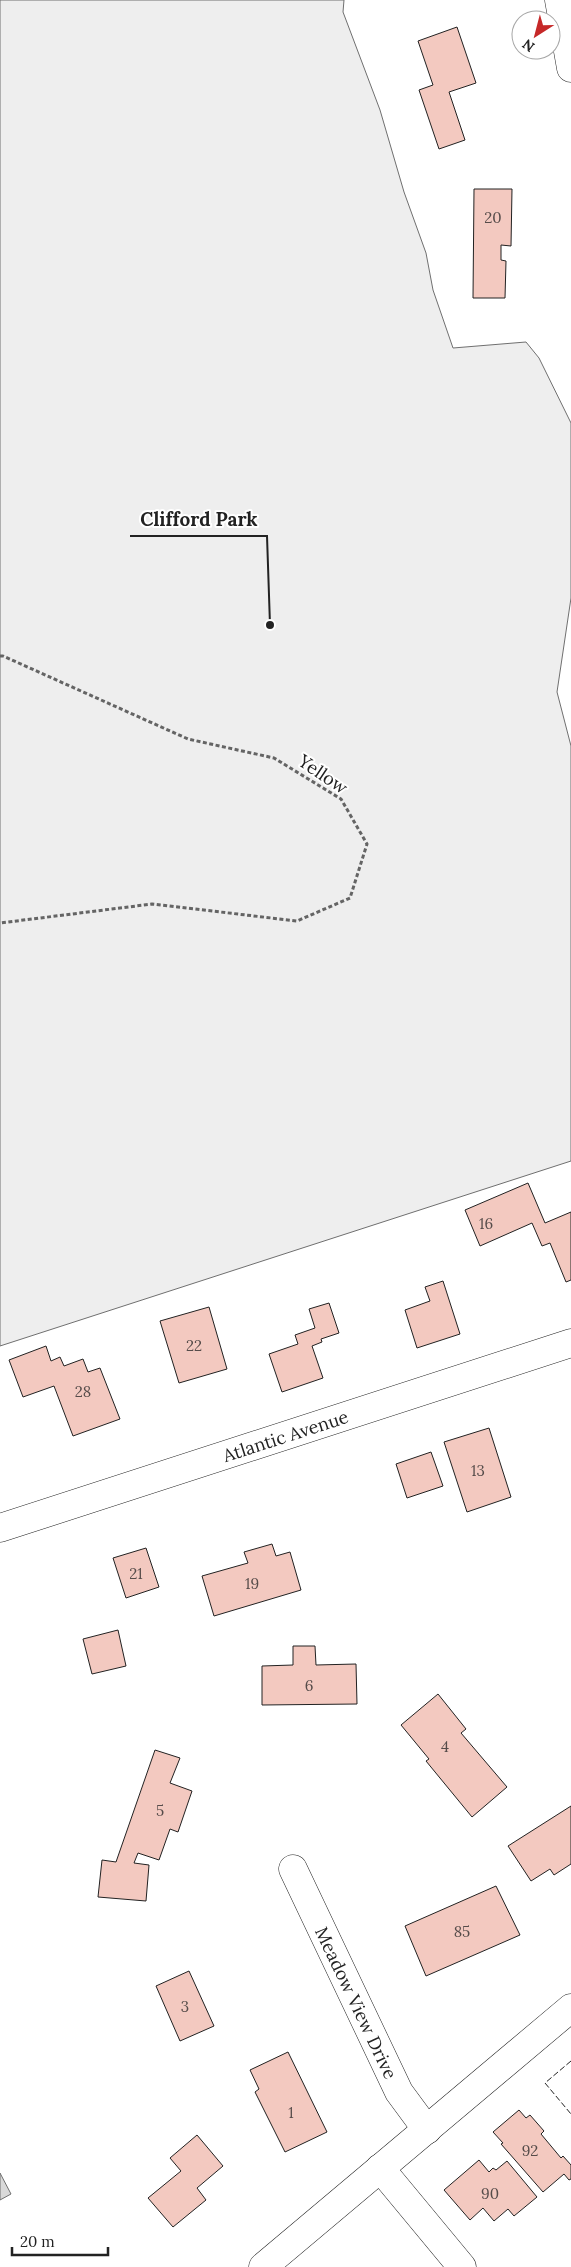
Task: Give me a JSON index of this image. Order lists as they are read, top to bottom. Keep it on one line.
{"streets":{"street":["Atlantic Avenue","Meadow View Drive"],"path":["Yellow"]},"places":["Clifford Park"],"house_numbers":["20","16","22","28","13","21","19","6","4","5","85","3","1","92","90"],"scale_bar":"20 m","north":"bottom left"}
